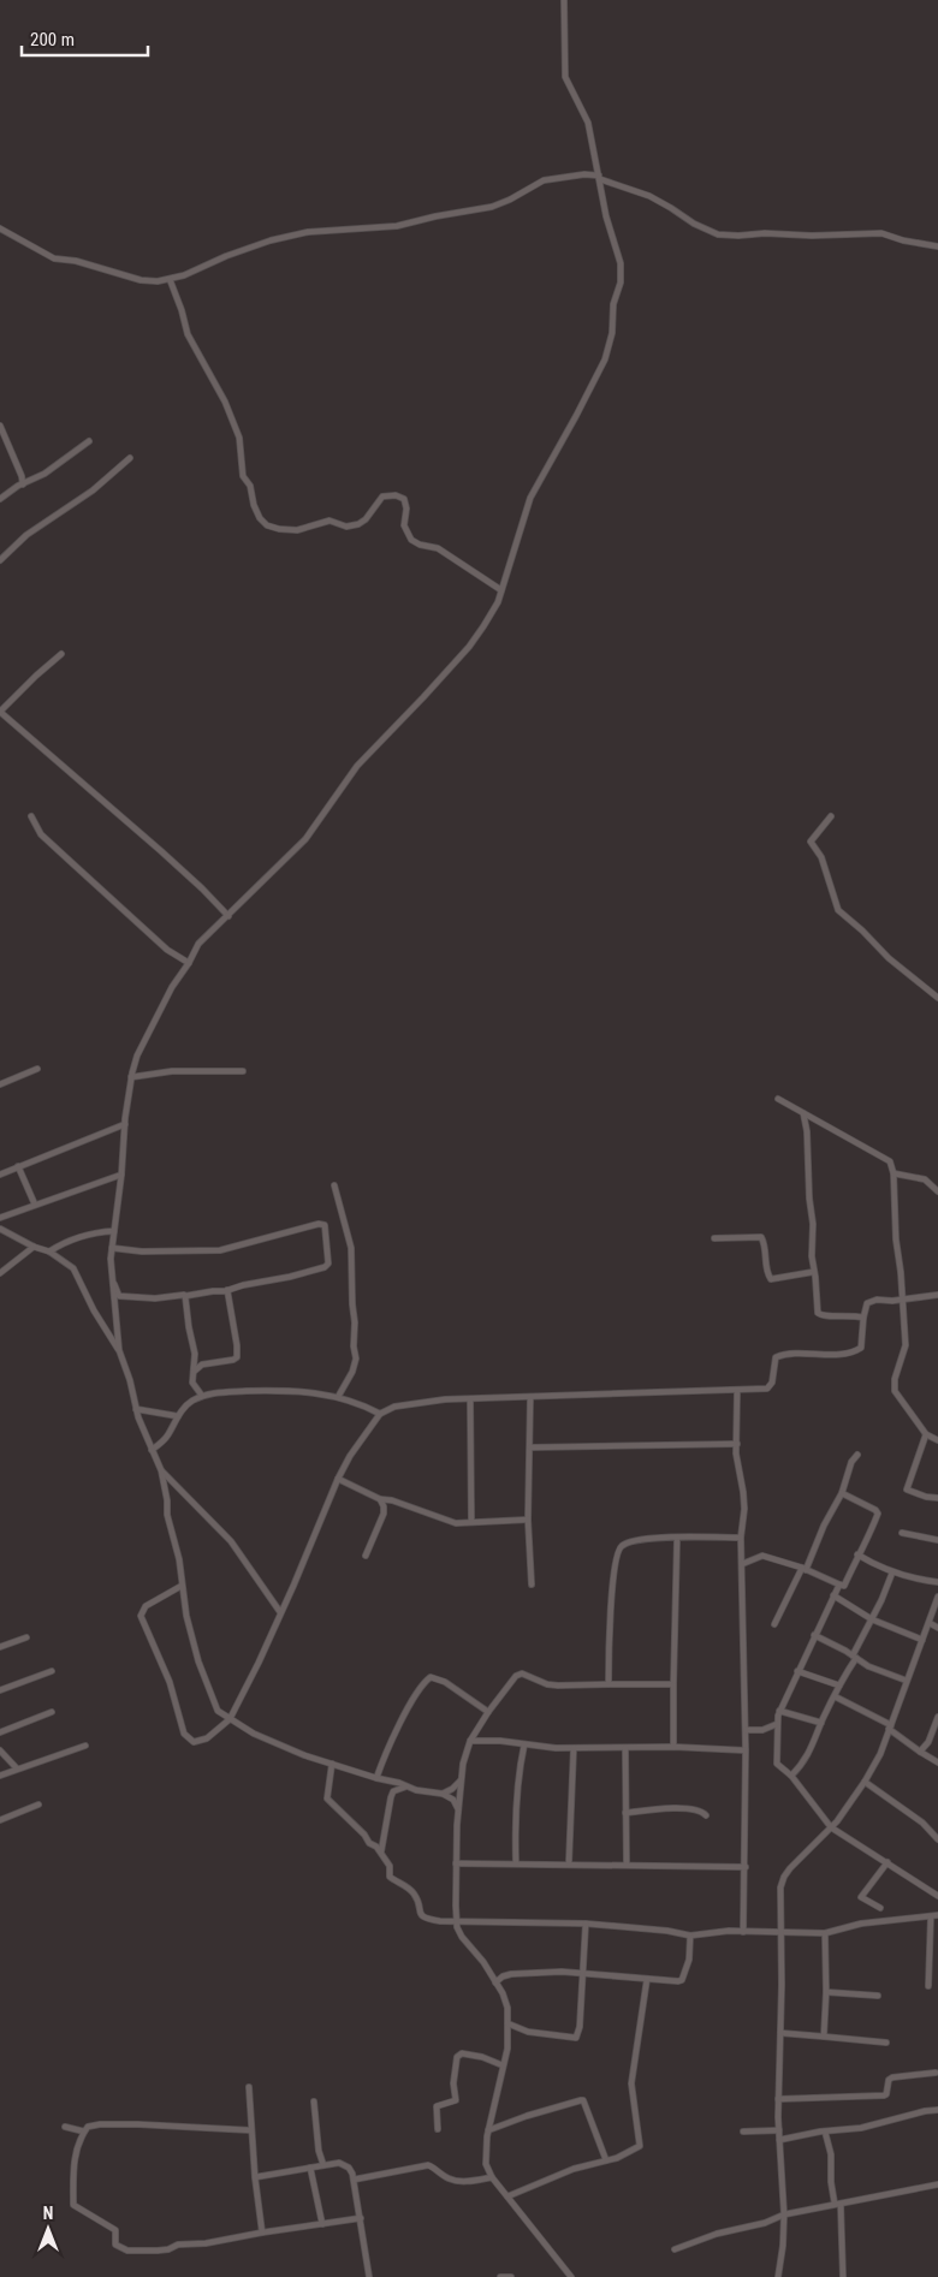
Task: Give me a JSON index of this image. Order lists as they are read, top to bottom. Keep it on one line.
{"scale_bar":"200 m","north":"top"}
